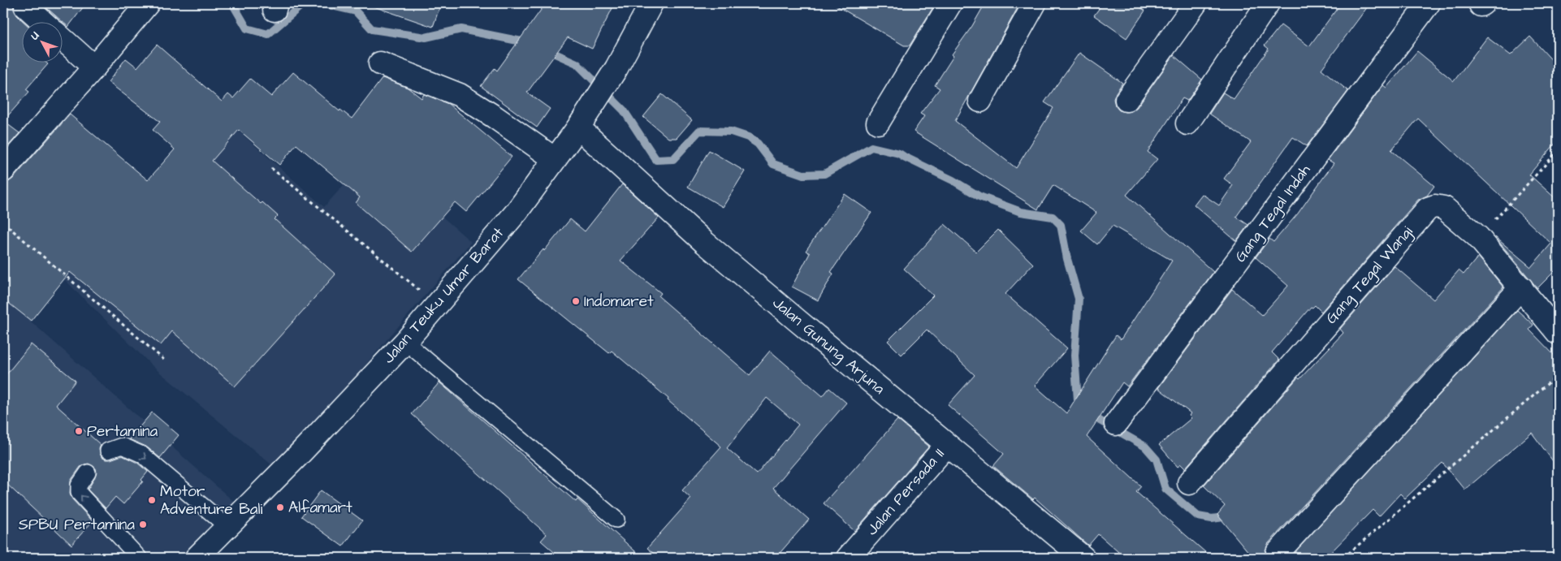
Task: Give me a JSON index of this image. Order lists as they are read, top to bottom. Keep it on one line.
{"streets":{"street":["Gang Tegal Indah","Gang Tegal Wangi","Jalan Teuku Umar Barat","Jalan Gunung Arjuna","Jalan Persada II"]},"crossings":[["Jalan Teuku Umar Barat","Jalan Gunung Arjuna"],["Jalan Gunung Arjuna","Jalan Persada II"]],"places":["Indomaret","Pertamina","Motor Adventure Bali","Alfamart","SPBU Pertamina"],"north":"top left"}
